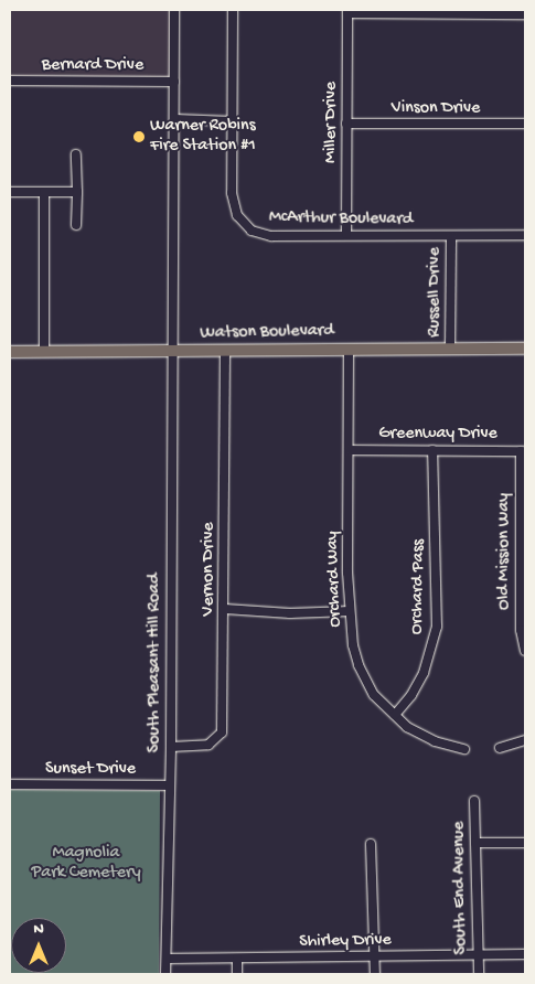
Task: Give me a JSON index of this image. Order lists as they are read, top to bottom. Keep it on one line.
{"streets":{"main road":["Watson Boulevard"],"street":["Bernard Drive","Vinson Drive","Miller Drive","McArthur Boulevard","Russell Drive","Greenway Drive","Old Mission Way","Vernon Drive","Orchard Way","Orchard Pass","South Pleasant Hill Road","Sunset Drive","South End Avenue","Shirley Drive"]},"crossings":[["Bernard Drive","South Pleasant Hill Road"],["Vinson Drive","Miller Drive"],["Miller Drive","McArthur Boulevard"],["McArthur Boulevard","Russell Drive"],["Russell Drive","Watson Boulevard"],["Watson Boulevard","Vernon Drive"],["Watson Boulevard","Orchard Way"],["Watson Boulevard","South Pleasant Hill Road"],["Greenway Drive","Old Mission Way"],["Greenway Drive","Orchard Way"],["Greenway Drive","Orchard Pass"],["Vernon Drive","South Pleasant Hill Road"],["Orchard Way","Orchard Pass"],["South Pleasant Hill Road","Sunset Drive"],["South Pleasant Hill Road","Shirley Drive"],["South End Avenue","Shirley Drive"]],"parks":["Magnolia Park Cemetery"],"places":["Warner Robins Fire Station #1"],"north":"top"}
